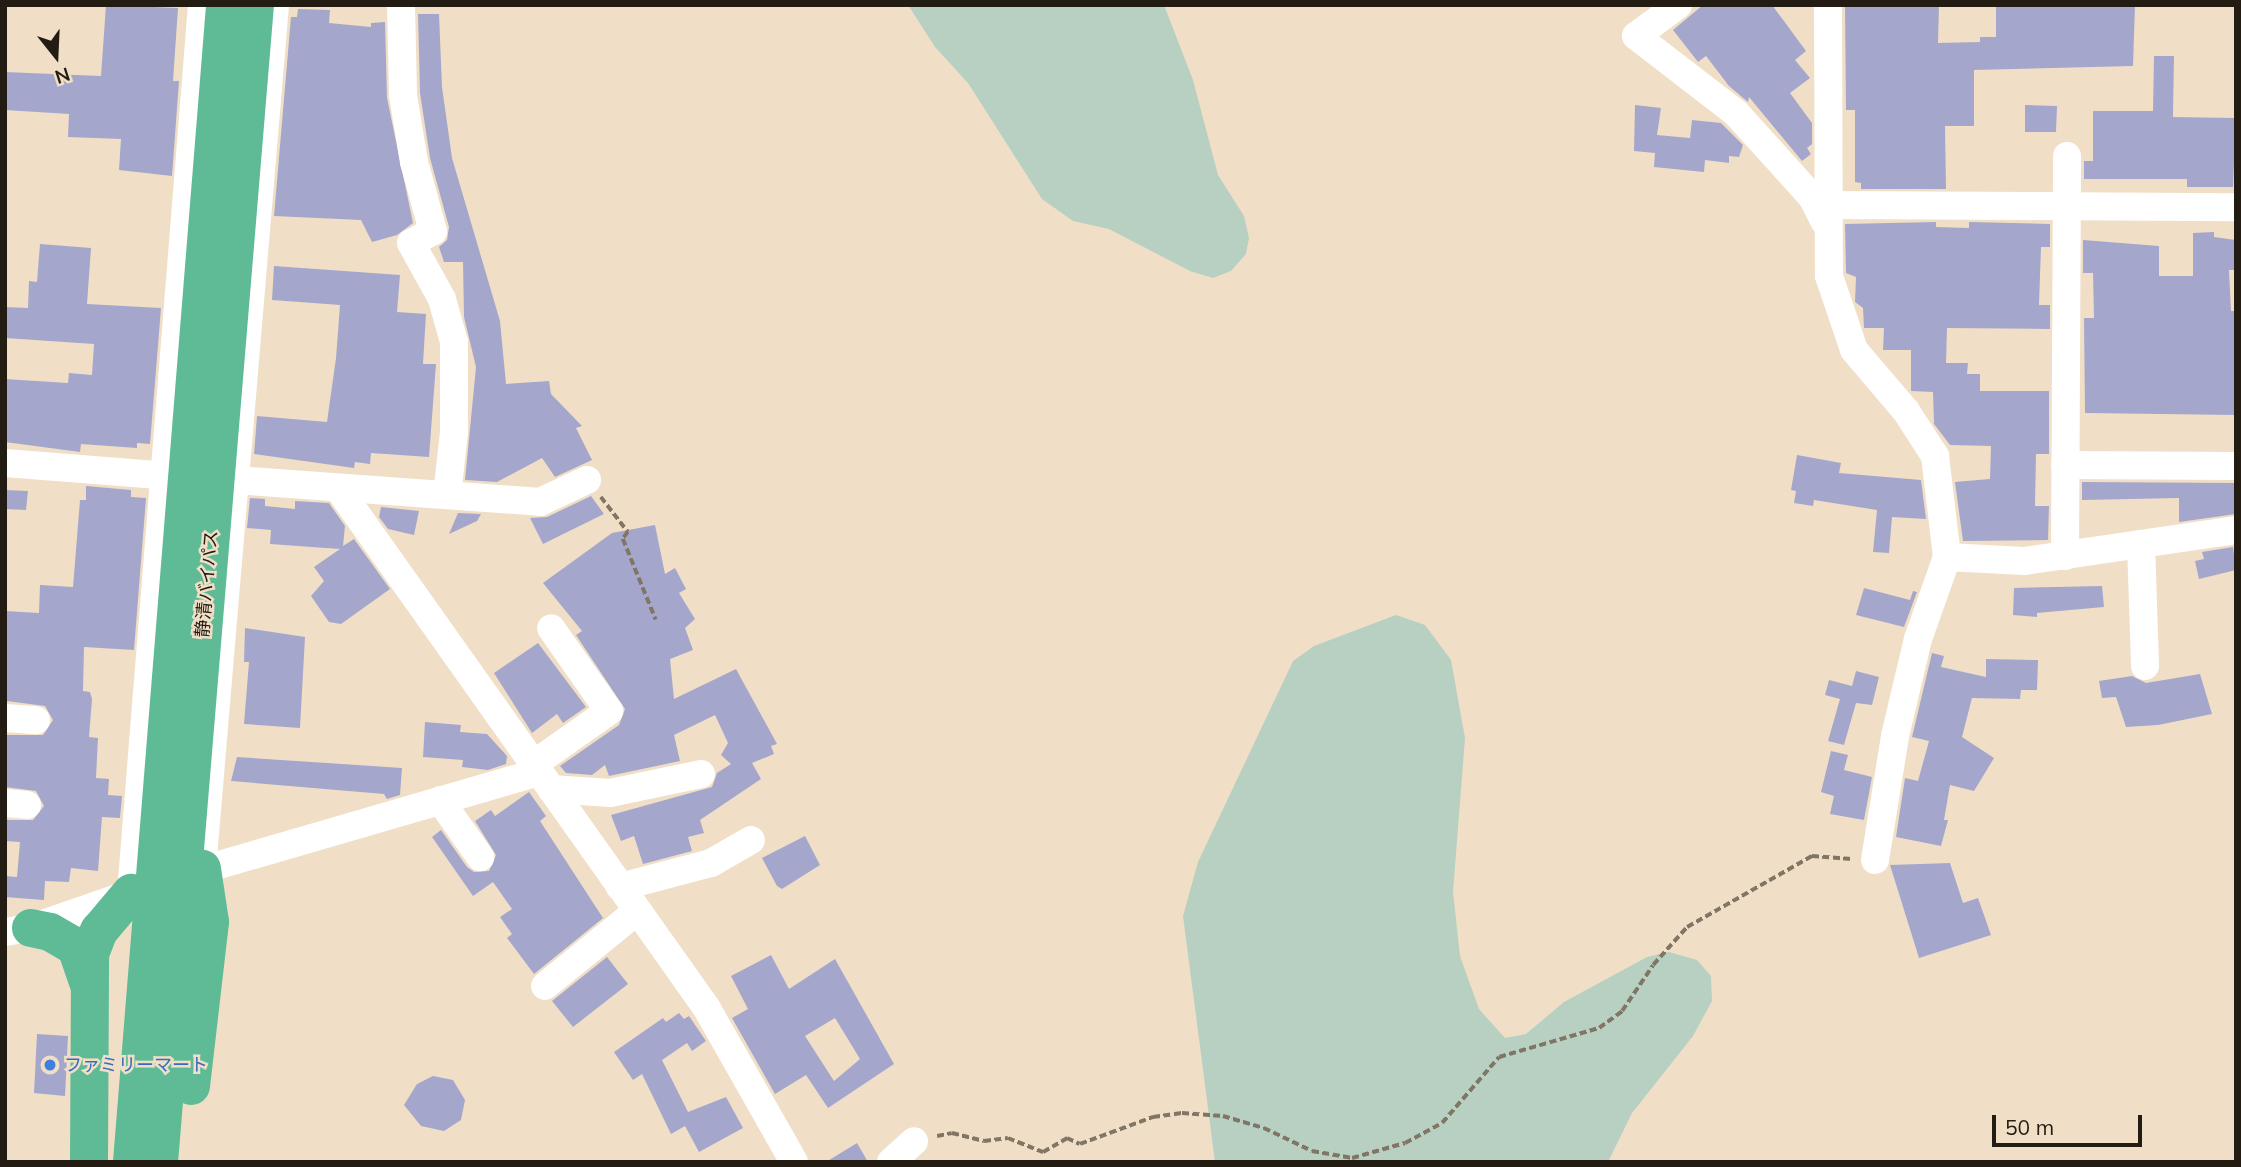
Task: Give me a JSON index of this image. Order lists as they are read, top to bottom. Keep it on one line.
{"streets":{"highway":["静清バイパス"]},"places":["ファミリーマート"],"scale_bar":"50 m","north":"bottom"}
